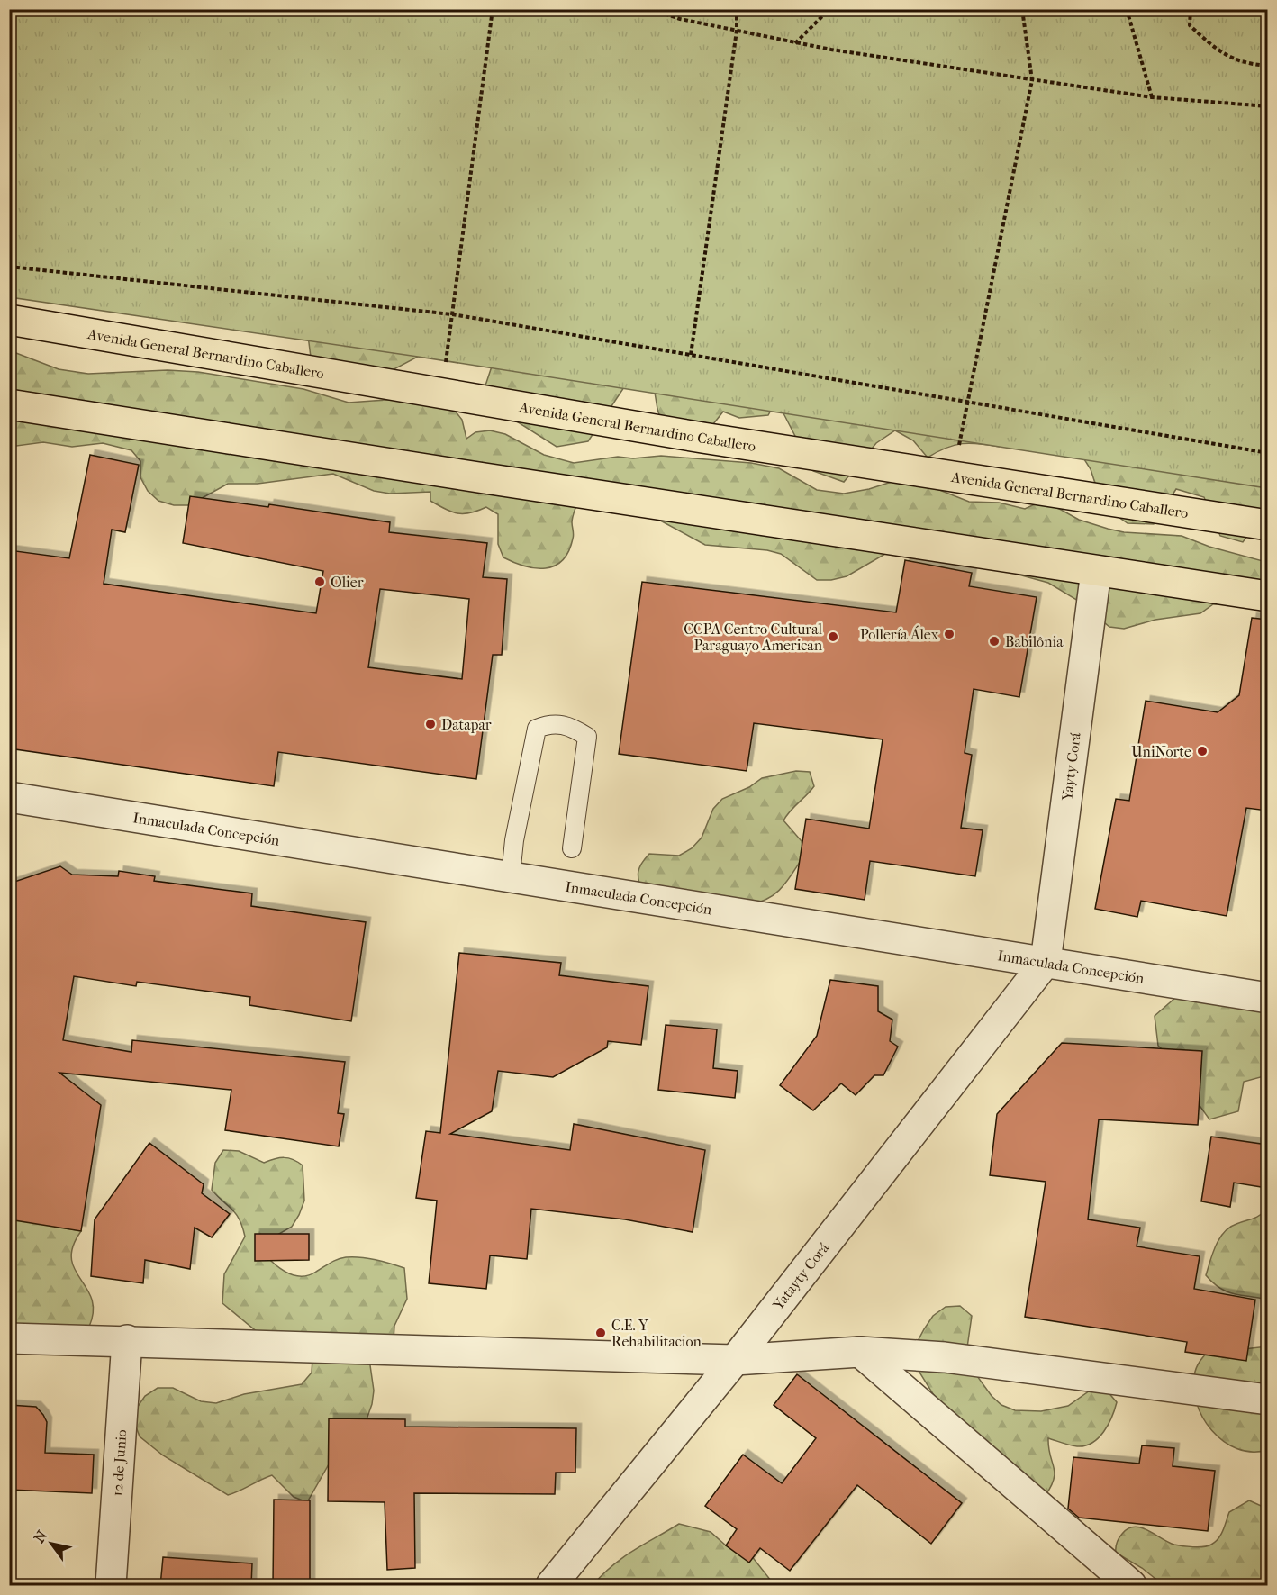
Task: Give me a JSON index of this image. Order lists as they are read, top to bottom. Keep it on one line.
{"streets":{"main road":["Avenida General Bernardino Caballero"],"street":["Yayty Corá","Inmaculada Concepción","Yatayty Corá","12 de Junio"]},"crossings":[["Yayty Corá","Inmaculada Concepción"],["Yayty Corá","Yatayty Corá"],["Inmaculada Concepción","Yatayty Corá"]],"places":["Olier","Pollería Álex","CCPA Centro Cultural Paraguayo American","Babilônia","Datapar","UniNorte","C.E. Y Rehabilitacion"],"north":"top left"}
